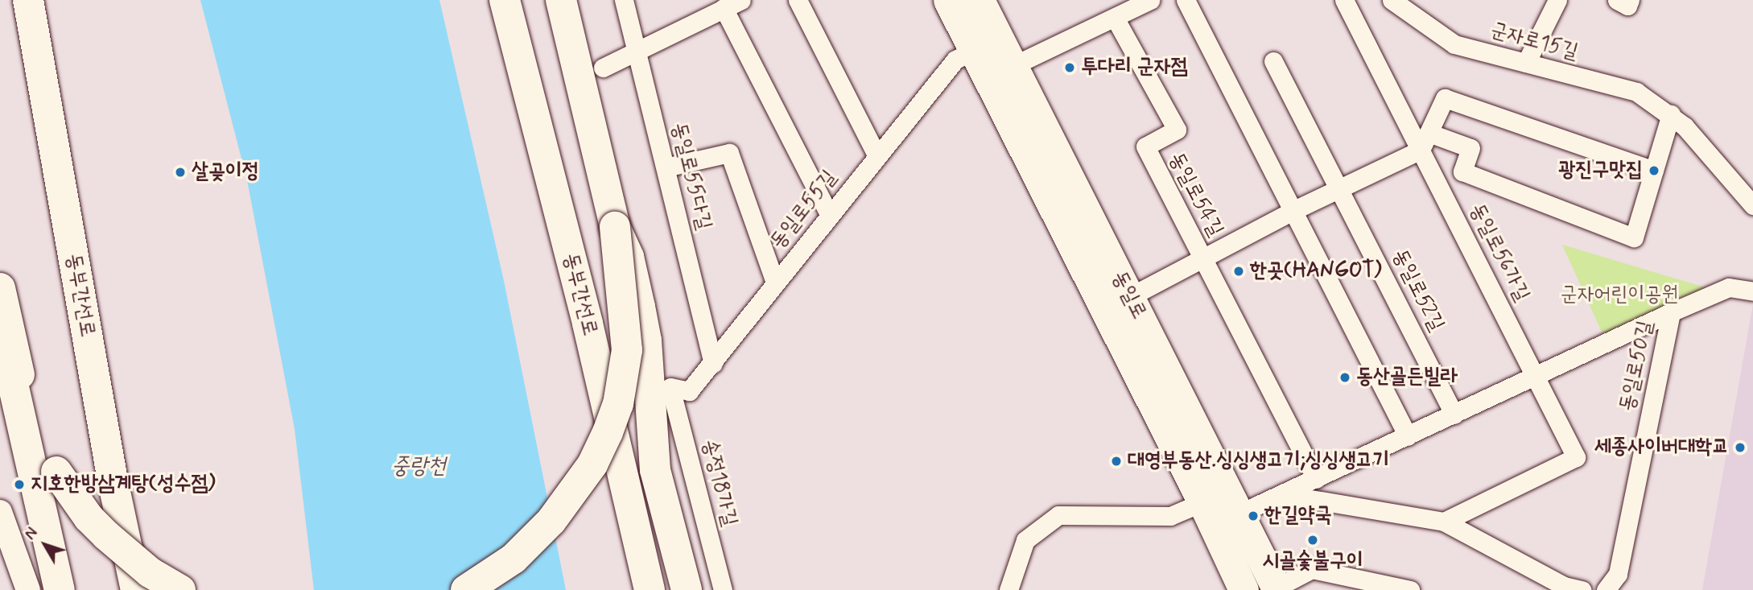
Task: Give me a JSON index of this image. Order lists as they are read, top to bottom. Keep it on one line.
{"streets":{"highway":["동부간선로"],"main road":["동일로"],"street":["군자로15길","동일로55다길","동일로54길","동일로55길","동일로56가길","동일로52길","동일로50길","송정18가길"]},"crossings":[["동일로55다길","동일로55길"],["동일로54길","동일로56가길"],["동일로54길","동일로52길"],["동일로54길","동일로"],["동일로55길","동일로"],["동일로55길","송정18가길"]],"water":["중랑천"],"parks":["군자어린이공원"],"places":["투다리 군자점","광진구맛집","살곶이정","한곳(HANGOT)","동산골든빌라","세종사이버대학교","대영부동산.싱싱생고기;싱싱생고기","지호한방삼계탕(성수점)","한길약국","시골숯불구이"],"north":"top left"}
